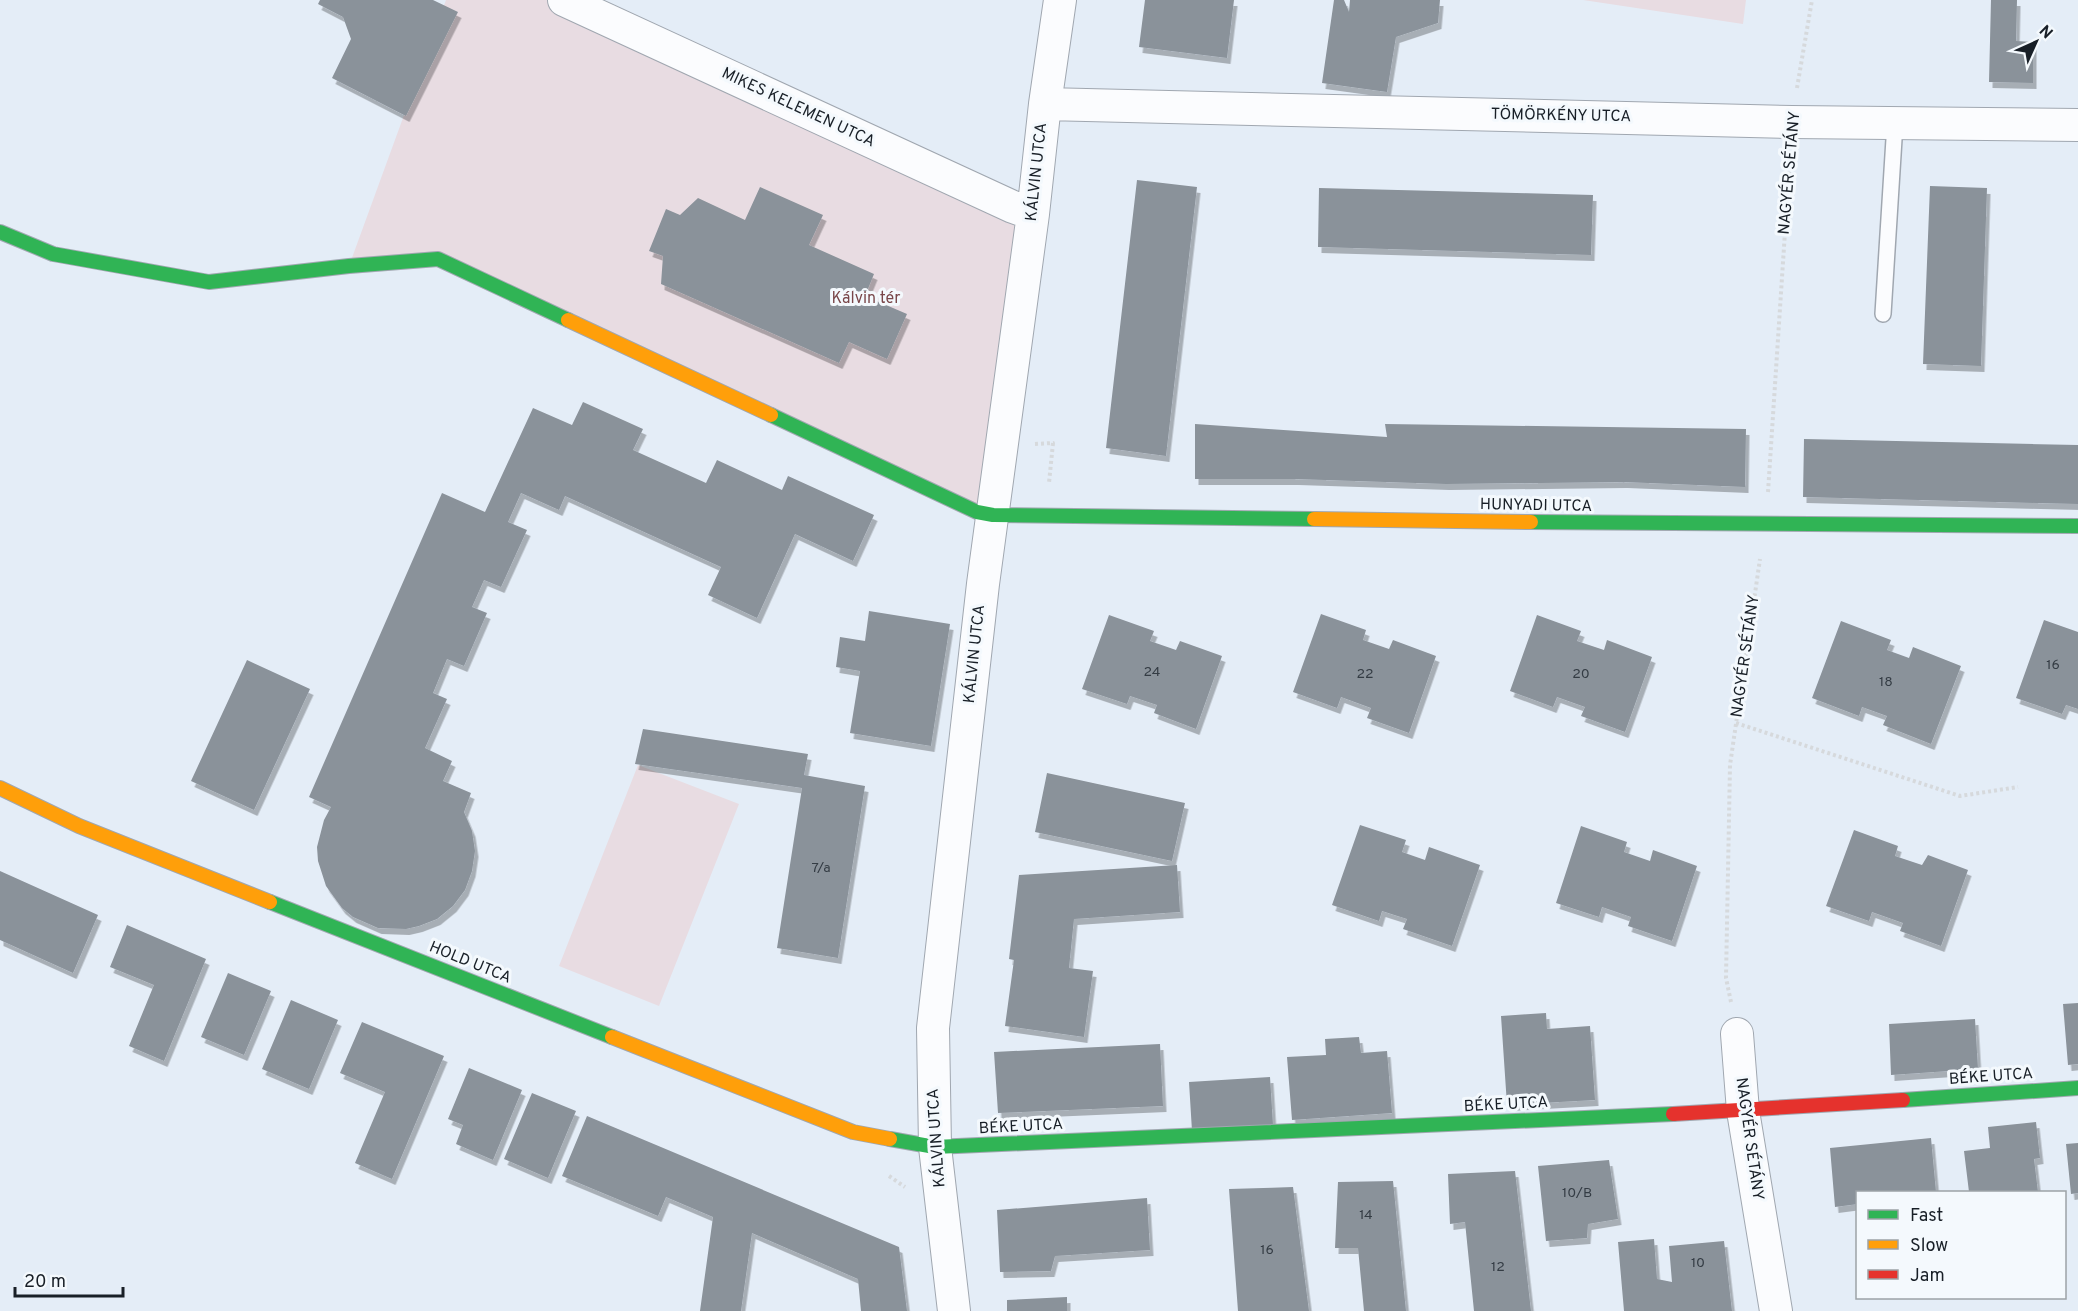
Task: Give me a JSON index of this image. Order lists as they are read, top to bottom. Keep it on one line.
{"streets":{"street":["MIKES KELEMEN UTCA","TÖMÖRKÉNY UTCA","KÁLVIN UTCA","NAGYÉR SÉTÁNY","HUNYADI UTCA","HOLD UTCA","BÉKE UTCA"]},"crossings":[["MIKES KELEMEN UTCA","KÁLVIN UTCA"],["TÖMÖRKÉNY UTCA","KÁLVIN UTCA"],["TÖMÖRKÉNY UTCA","NAGYÉR SÉTÁNY"],["KÁLVIN UTCA","HUNYADI UTCA"],["KÁLVIN UTCA","HOLD UTCA"],["KÁLVIN UTCA","BÉKE UTCA"],["NAGYÉR SÉTÁNY","HUNYADI UTCA"],["NAGYÉR SÉTÁNY","BÉKE UTCA"],["HOLD UTCA","BÉKE UTCA"]],"parks":["Kálvin tér"],"house_numbers":["16","24","22","20","18","7/a","10/B","14","16","10","12"],"legend":["Fast","Slow","Jam"],"scale_bar":"20 m","north":"top right"}
